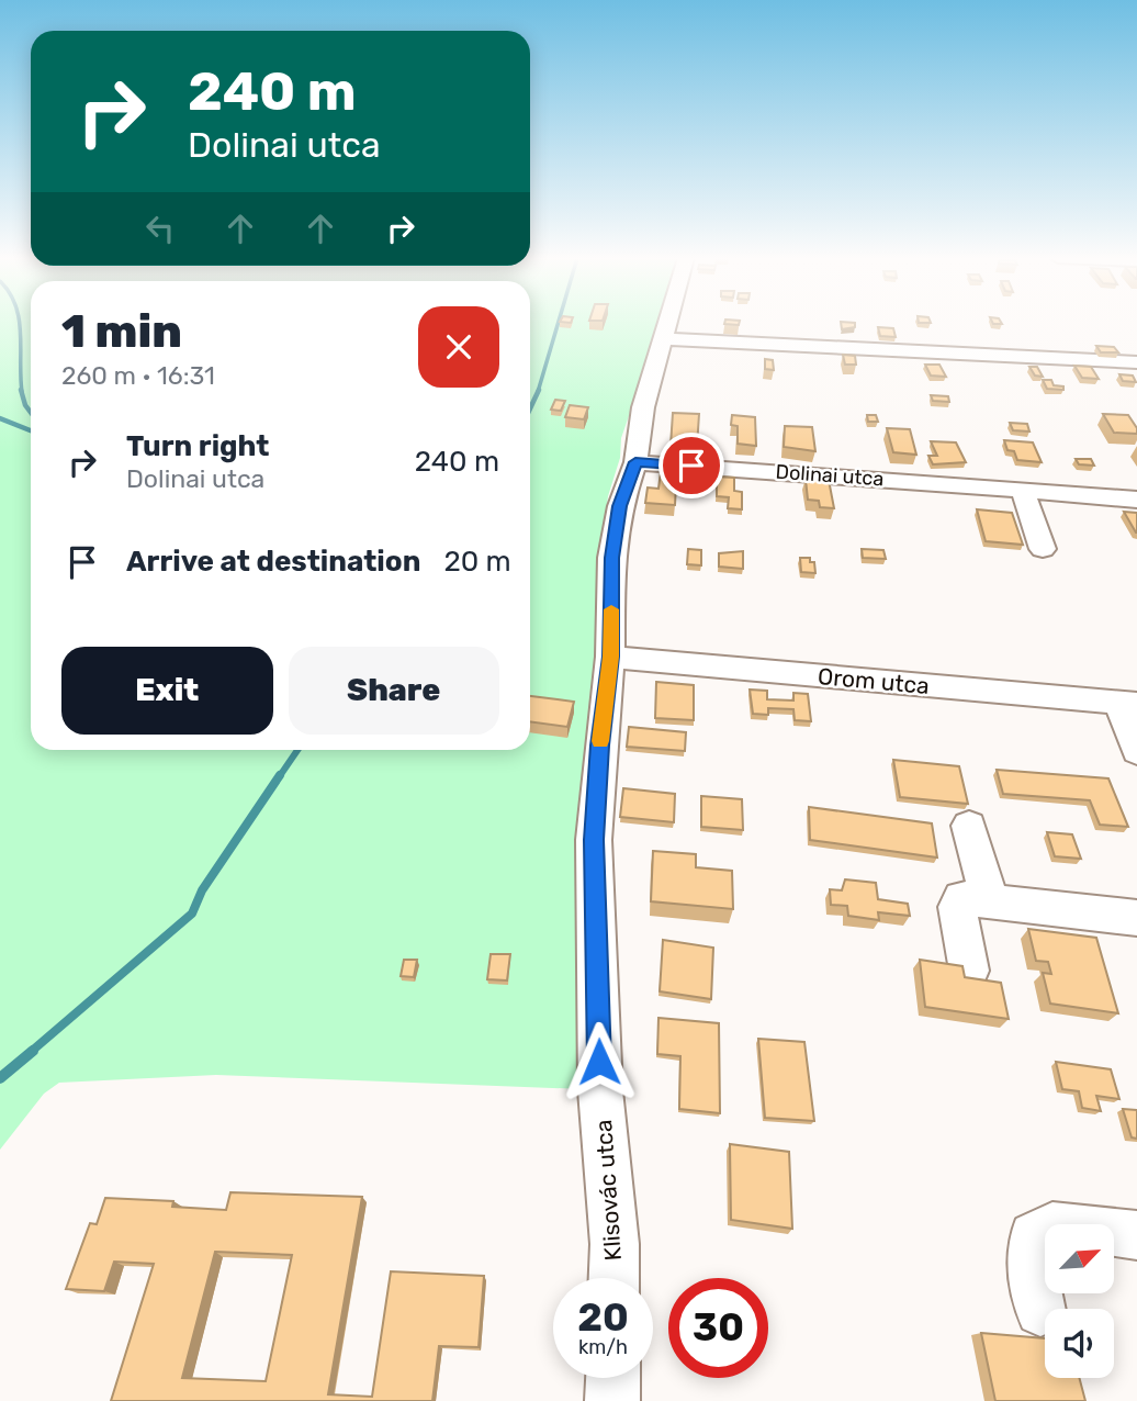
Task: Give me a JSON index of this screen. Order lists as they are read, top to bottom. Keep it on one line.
{"streets":{"street":["Dolinai utca","Orom utca","Klisovác utca"]},"crossings":[["Dolinai utca","Klisovác utca"],["Orom utca","Klisovác utca"]],"north":"top right","page":{"turn":["240 m","Dolinai utca"],"heading":["1 min","260 m · 16:31"],"list":[{"name":"Turn right","note":"Dolinai utca","value":"240 m"},{"name":"Arrive at destination","value":"20 m"}],"buttons":["Exit","Share"],"speed":"20 km/h","limit":"30"}}
